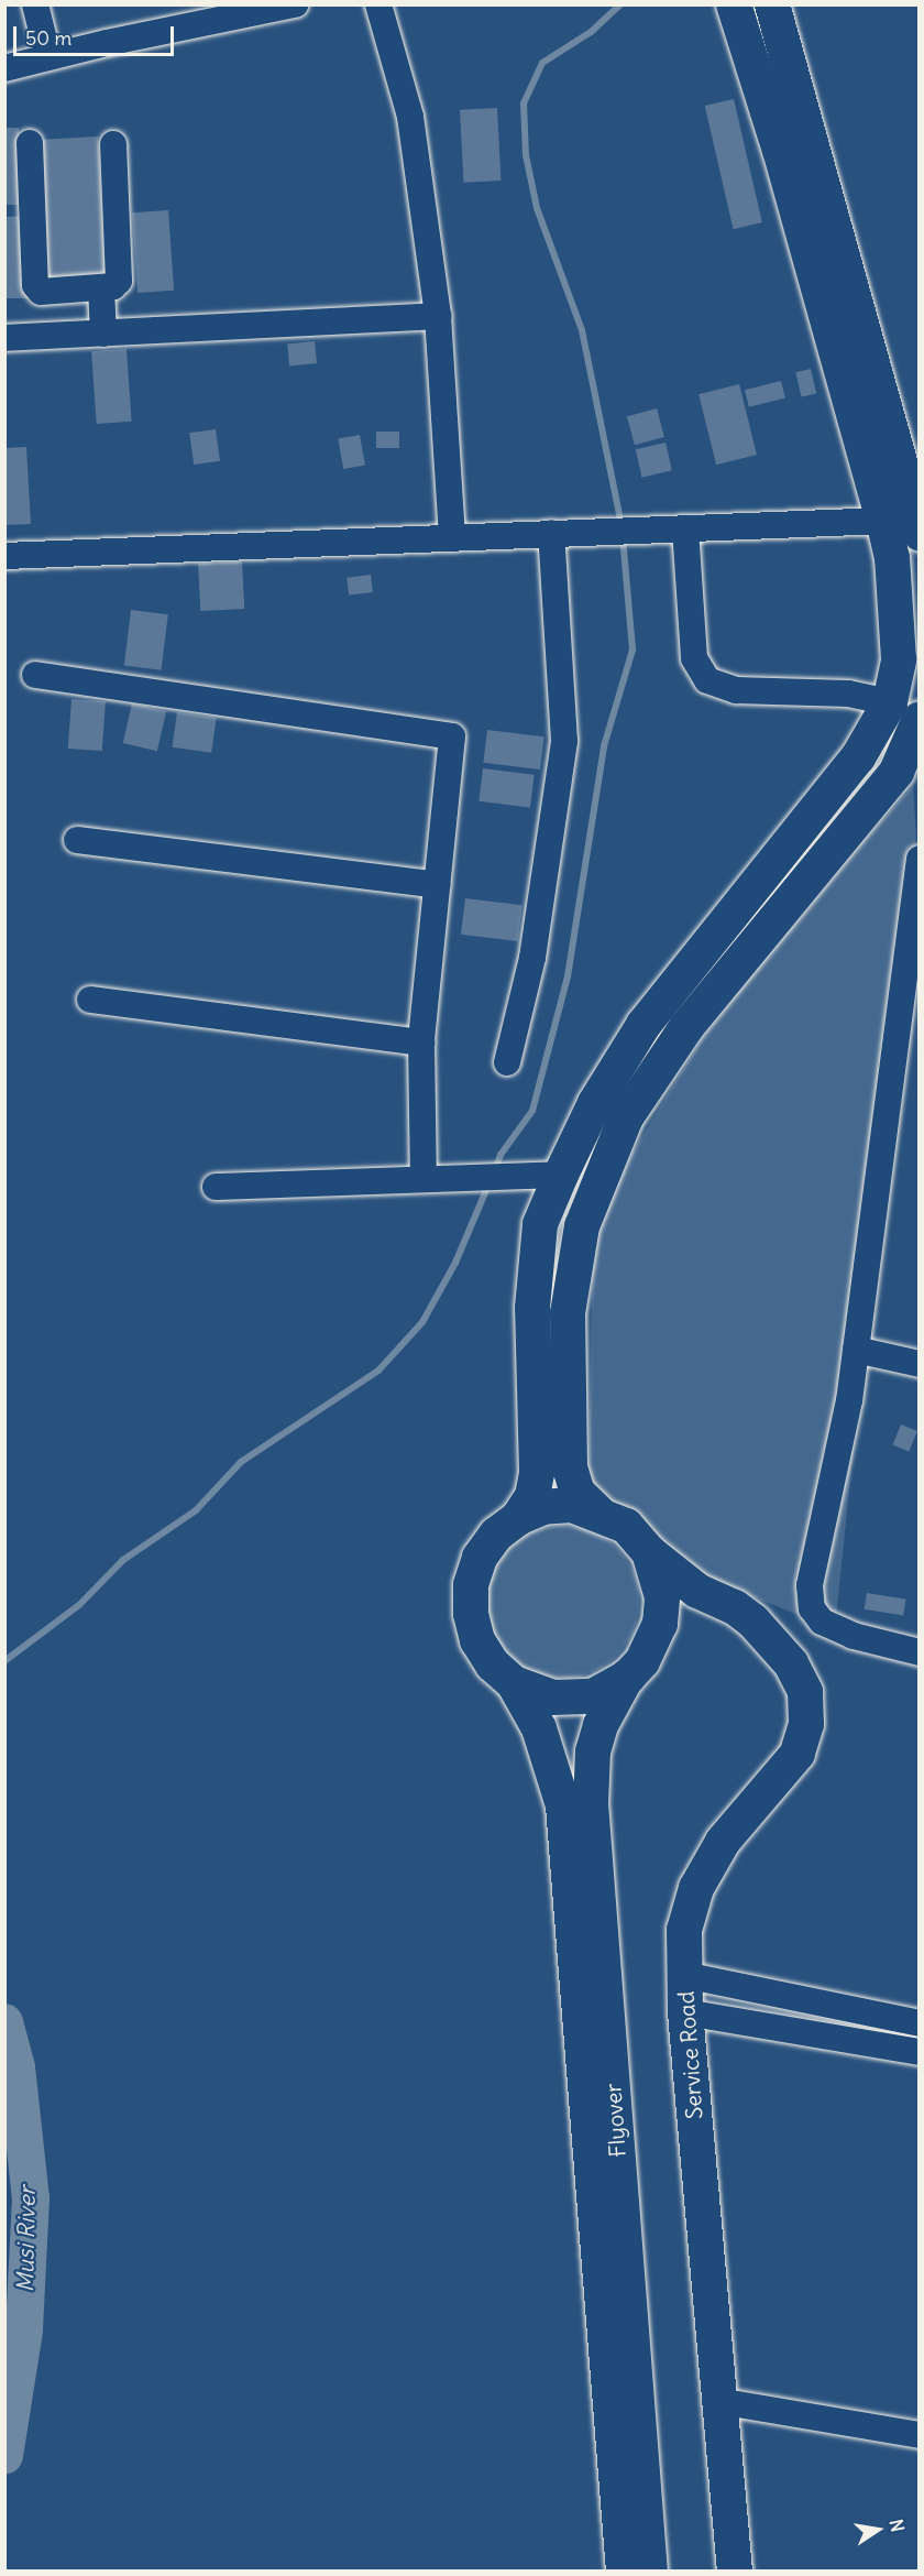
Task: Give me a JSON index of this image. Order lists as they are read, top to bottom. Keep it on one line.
{"streets":{"main road":["Service Road","Flyover"]},"crossings":[["Service Road","Flyover"]],"water":["Musi River"],"scale_bar":"50 m","north":"right"}
